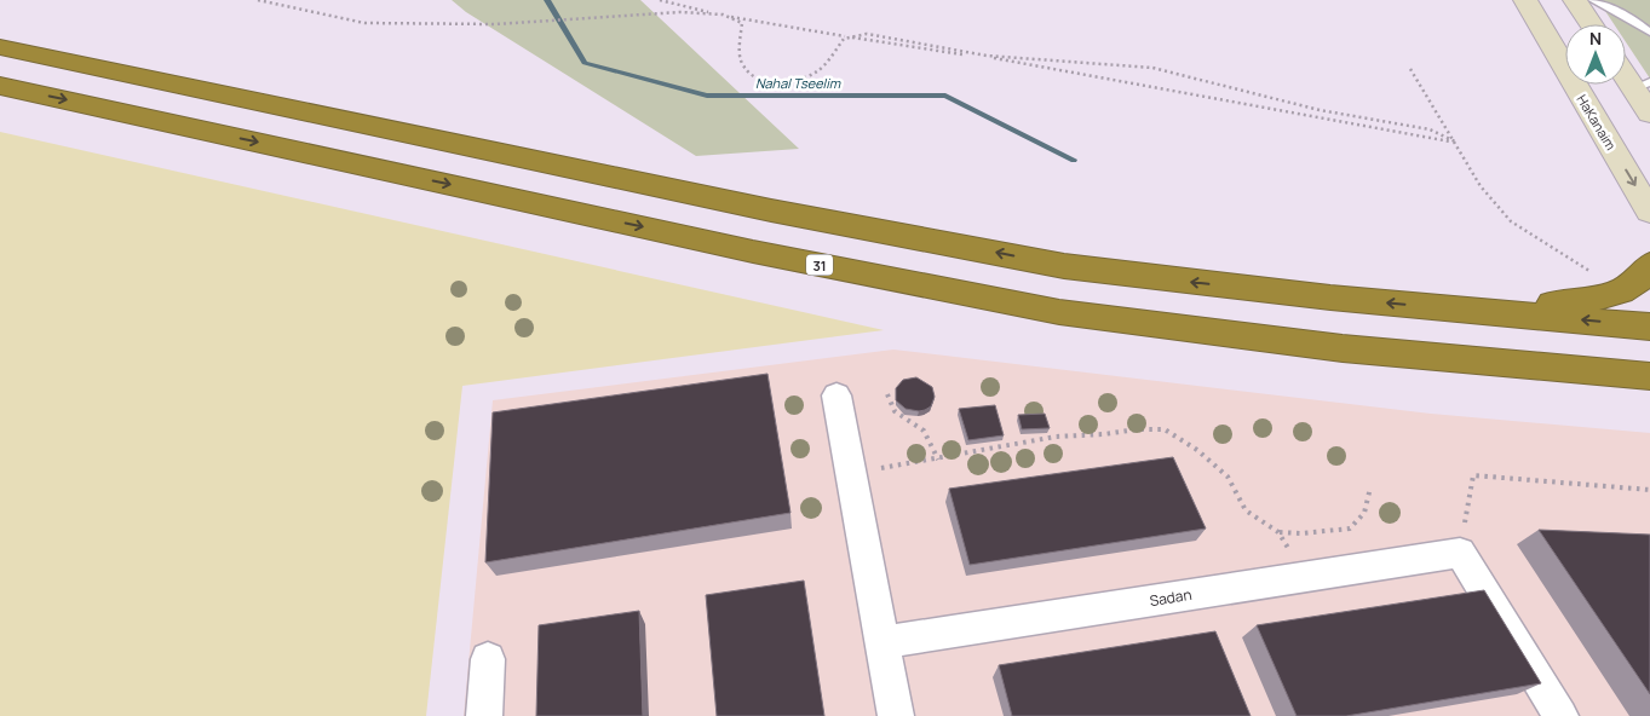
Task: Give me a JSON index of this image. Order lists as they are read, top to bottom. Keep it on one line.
{"streets":{"highway":["31"],"main road":["HaKanaim"],"street":["Sadan"]},"water":["Nahal Tseelim"],"north":"top"}
